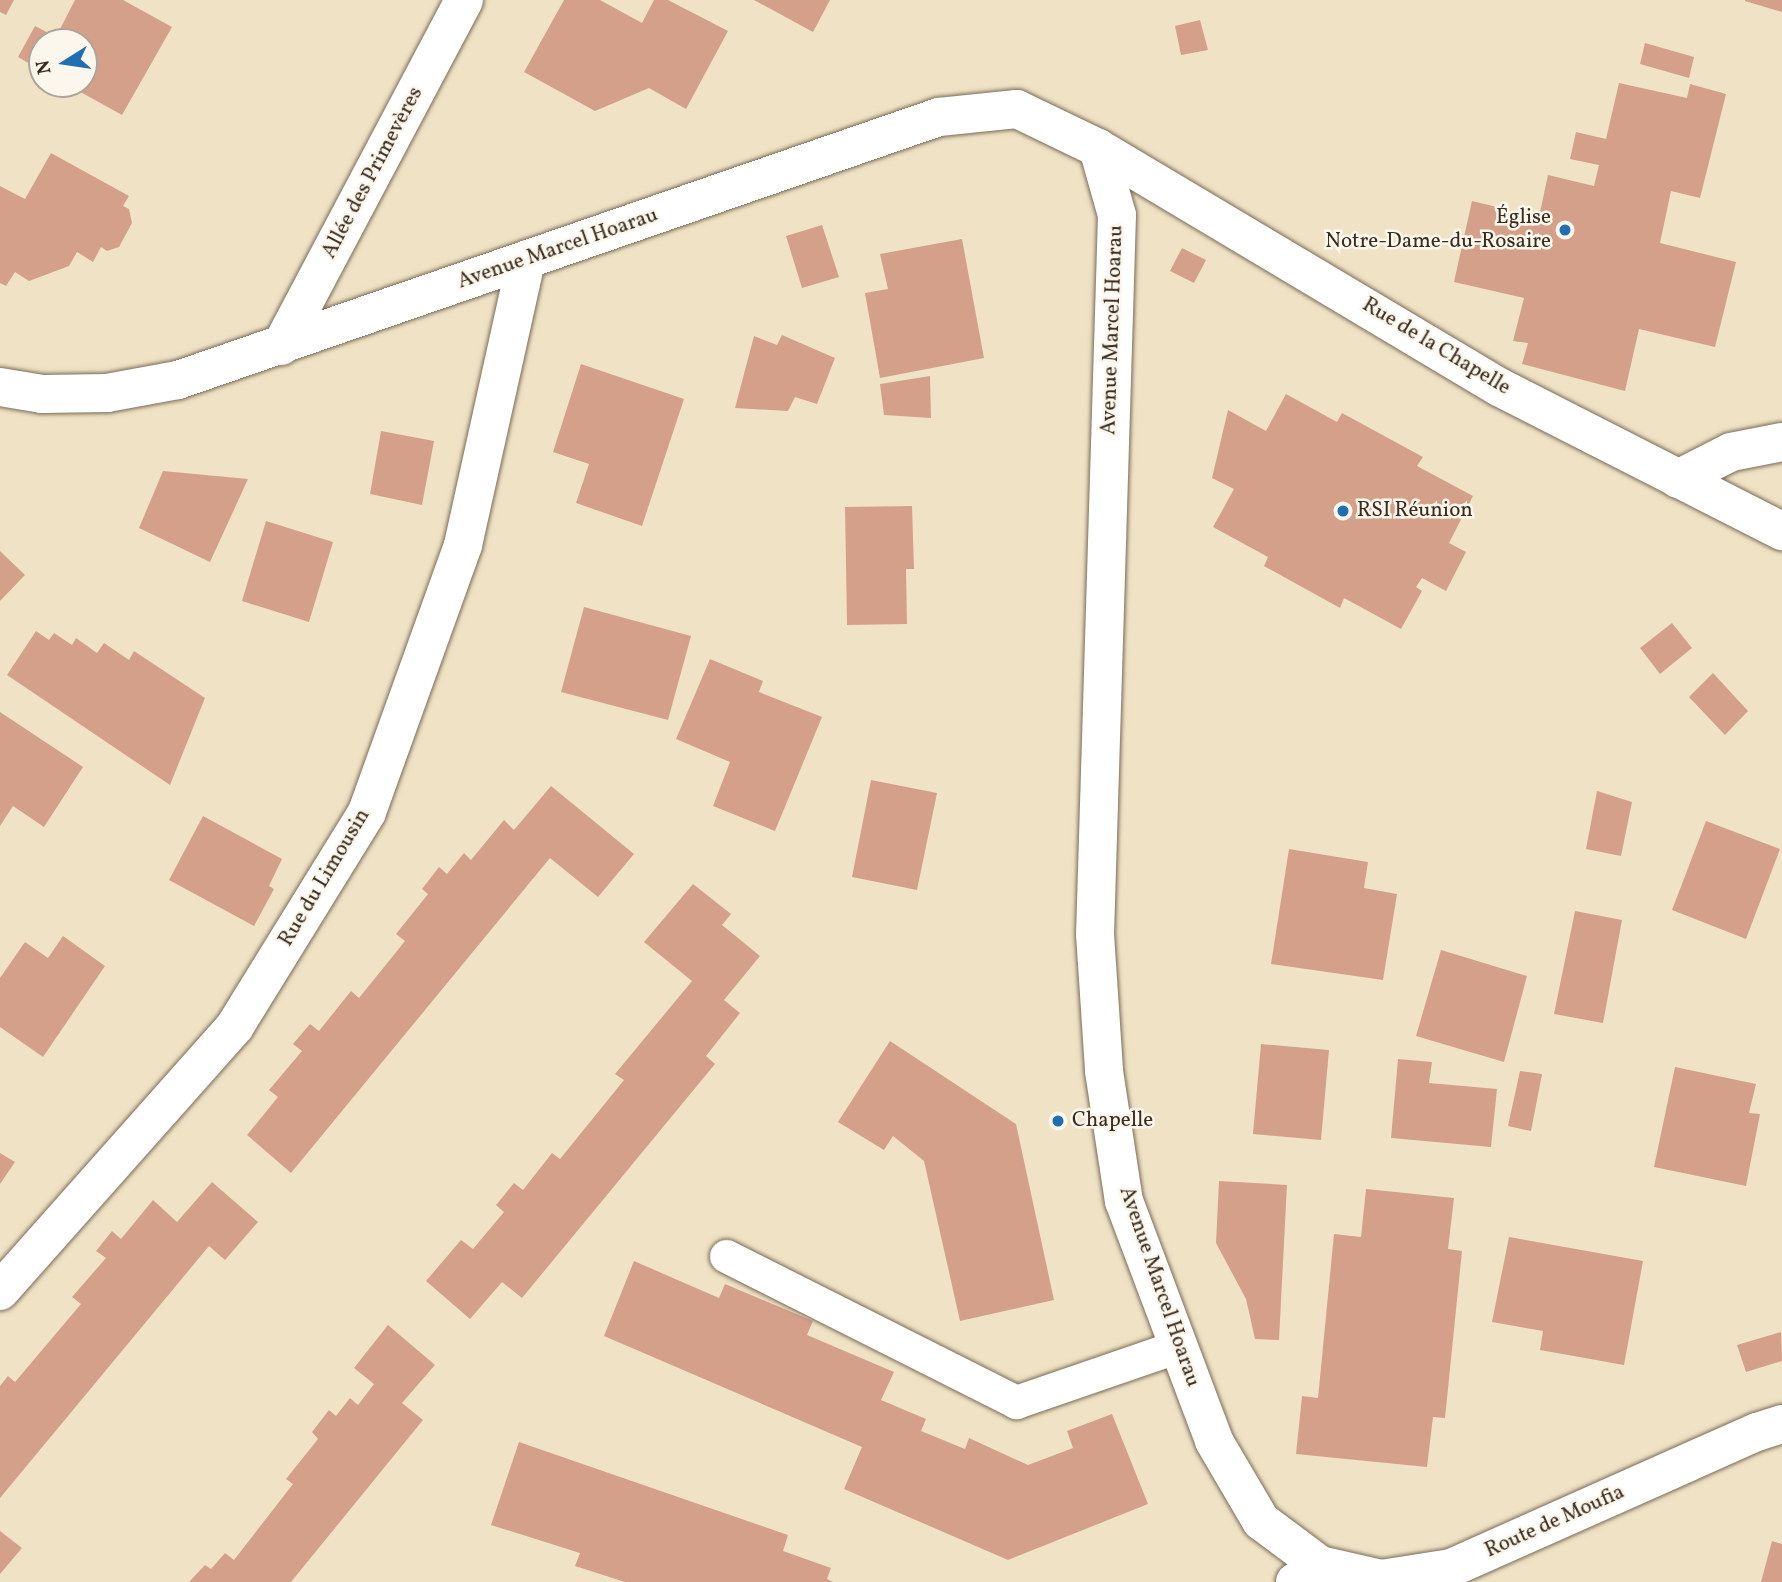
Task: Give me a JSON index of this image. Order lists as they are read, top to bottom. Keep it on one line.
{"streets":{"main road":["Allée des Primevères","Avenue Marcel Hoarau","Rue de la Chapelle","Rue du Limousin","Route de Moufia"]},"crossings":[["Allée des Primevères","Avenue Marcel Hoarau"],["Avenue Marcel Hoarau","Rue de la Chapelle"],["Avenue Marcel Hoarau","Rue du Limousin"],["Avenue Marcel Hoarau","Route de Moufia"]],"places":["Église Notre-Dame-du-Rosaire","RSI Réunion","Chapelle"],"north":"left"}
